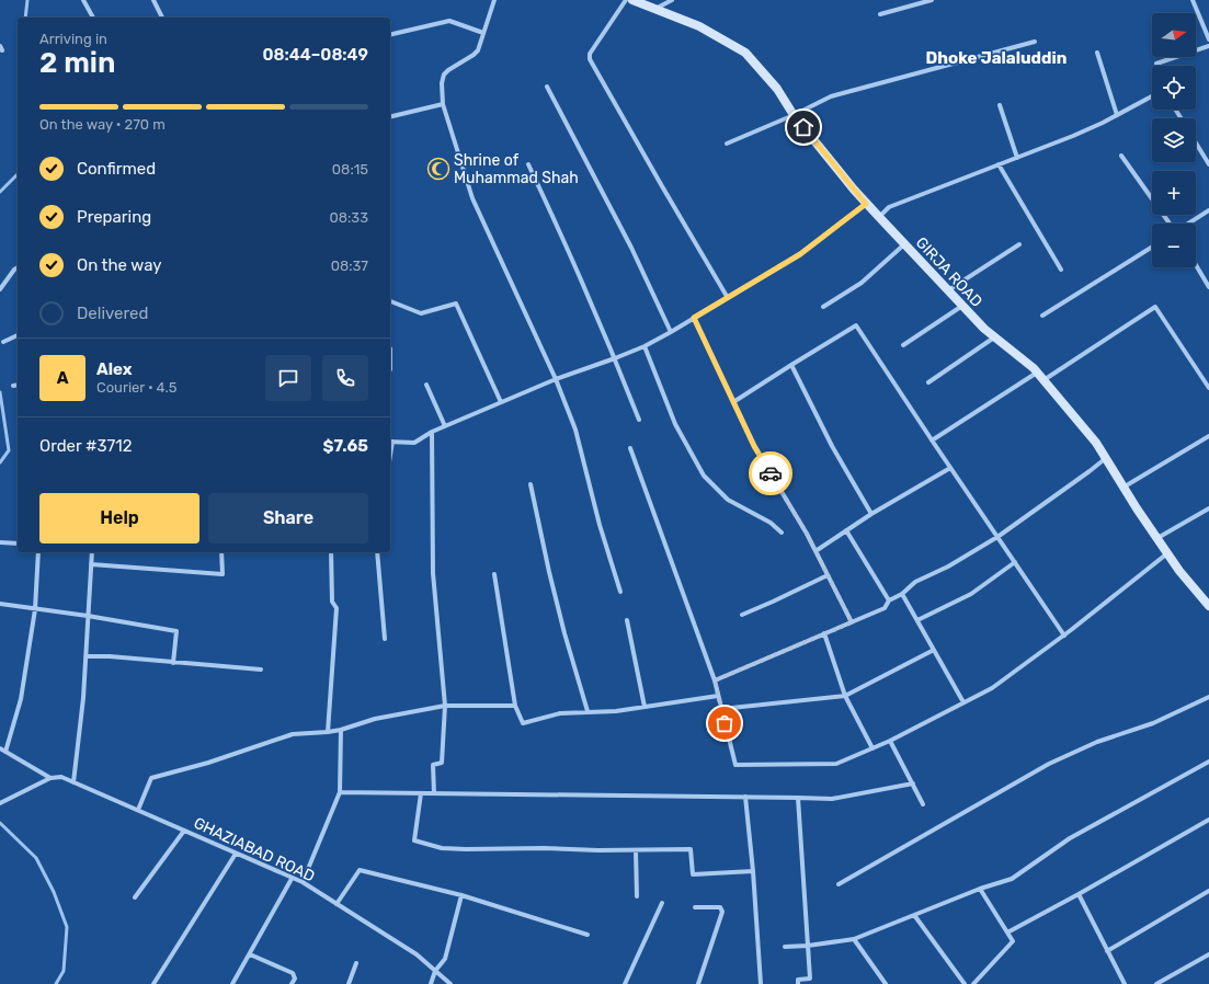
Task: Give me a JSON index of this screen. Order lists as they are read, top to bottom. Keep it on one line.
{"streets":{"main road":["GIRJA ROAD"],"street":["GHAZIABAD ROAD"]},"districts":["Dhoke Jalaluddin"],"places":{"mosque":["Shrine of Muhammad Shah"]},"north":"right","page":{"map_buttons":["+","−"],"heading":["2 min","Arriving in","08:44–08:49"],"panel":["Alex","Courier · 4.5","Order #3712","$7.65"],"bar":"On the way · 270 m","list":[["Confirmed","08:15"],["Preparing","08:33"],["On the way","08:37"],"Delivered"],"round":"A","buttons":["Help","Share"]}}
